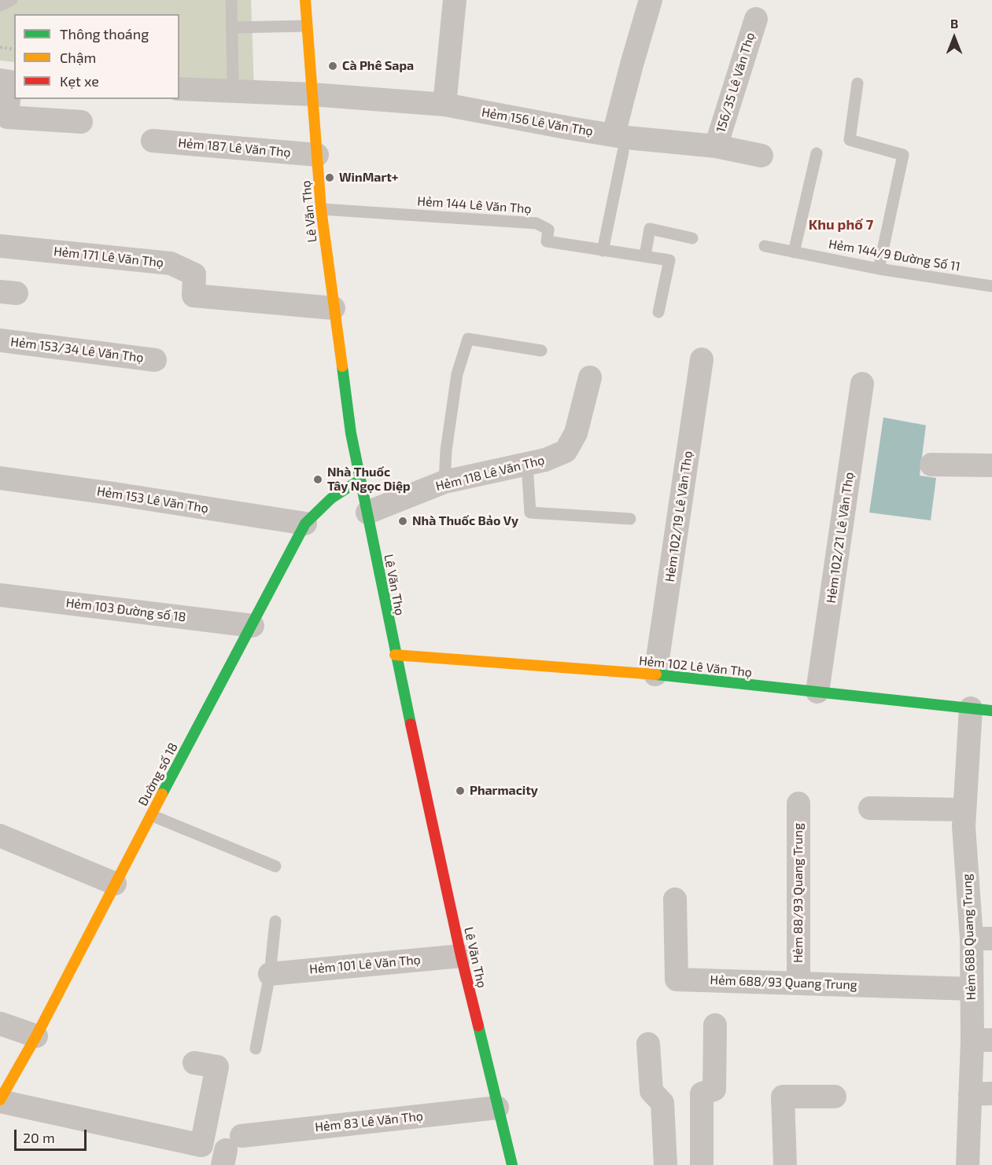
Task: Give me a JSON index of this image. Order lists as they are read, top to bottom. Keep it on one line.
{"streets":{"street":["156/35 Lê Văn Thọ","Hẻm 156 Lê Văn Thọ","Hẻm 187 Lê Văn Thọ","Lê Văn Thọ","Hẻm 171 Lê Văn Thọ","Hẻm 153/34 Lê Văn Thọ","Hẻm 118 Lê Văn Thọ","Hẻm 153 Lê Văn Thọ","Hẻm 102/19 Lê Văn Thọ","Hẻm 102/21 Lê Văn Thọ","Hẻm 103 Đường số 18","Hẻm 102 Lê Văn Thọ","Đường số 18","Hẻm 88/93 Quang Trung","Hẻm 688 Quang Trung","Hẻm 101 Lê Văn Thọ","Hẻm 688/93 Quang Trung","Hẻm 83 Lê Văn Thọ"],"lane":["Hẻm 144 Lê Văn Thọ","Hẻm 144/9 Đường Số 11"]},"crossings":[["156/35 Lê Văn Thọ","Hẻm 156 Lê Văn Thọ"],["Hẻm 156 Lê Văn Thọ","Lê Văn Thọ"],["Hẻm 187 Lê Văn Thọ","Lê Văn Thọ"],["Hẻm 144 Lê Văn Thọ","Lê Văn Thọ"],["Lê Văn Thọ","Hẻm 171 Lê Văn Thọ"],["Lê Văn Thọ","Hẻm 118 Lê Văn Thọ"],["Lê Văn Thọ","Hẻm 102 Lê Văn Thọ"],["Lê Văn Thọ","Đường số 18"],["Lê Văn Thọ","Hẻm 101 Lê Văn Thọ"],["Lê Văn Thọ","Hẻm 83 Lê Văn Thọ"],["Hẻm 153 Lê Văn Thọ","Đường số 18"],["Hẻm 102/19 Lê Văn Thọ","Hẻm 102 Lê Văn Thọ"],["Hẻm 102/21 Lê Văn Thọ","Hẻm 102 Lê Văn Thọ"],["Hẻm 103 Đường số 18","Đường số 18"],["Hẻm 102 Lê Văn Thọ","Hẻm 688 Quang Trung"],["Đường số 18","Hẻm 83 Lê Văn Thọ"],["Hẻm 88/93 Quang Trung","Hẻm 688/93 Quang Trung"],["Hẻm 688 Quang Trung","Hẻm 688/93 Quang Trung"]],"districts":["Khu phố 7"],"places":["Cà Phê Sapa","WinMart+","Nhà Thuốc Tây Ngọc Diệp","Nhà Thuốc Bảo Vy","Pharmacity"],"legend":["Thông thoáng","Chậm","Kẹt xe"],"scale_bar":"20 m","north":"top"}
